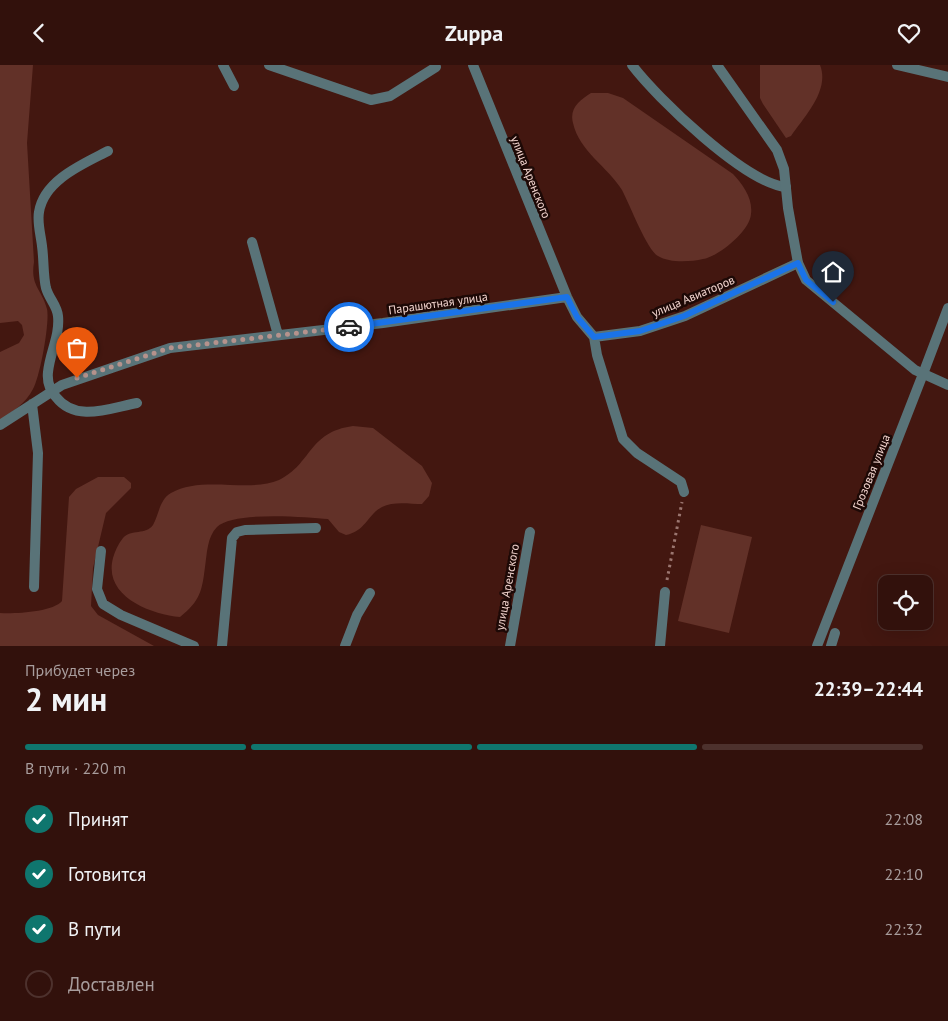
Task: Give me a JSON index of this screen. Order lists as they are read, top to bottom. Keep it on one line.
{"streets":{"street":["улица Аренского","улица Авиаторов","Парашютная улица","Грозовая улица"]},"crossings":[["улица Аренского","улица Авиаторов"],["улица Аренского","Парашютная улица"]],"page":{"header":"Zuppa","heading":["2 мин","Прибудет через","22:39–22:44"],"bar":"В пути · 220 m","list":[["Принят","22:08"],["Готовится","22:10"],["В пути","22:32"],"Доставлен"]}}
